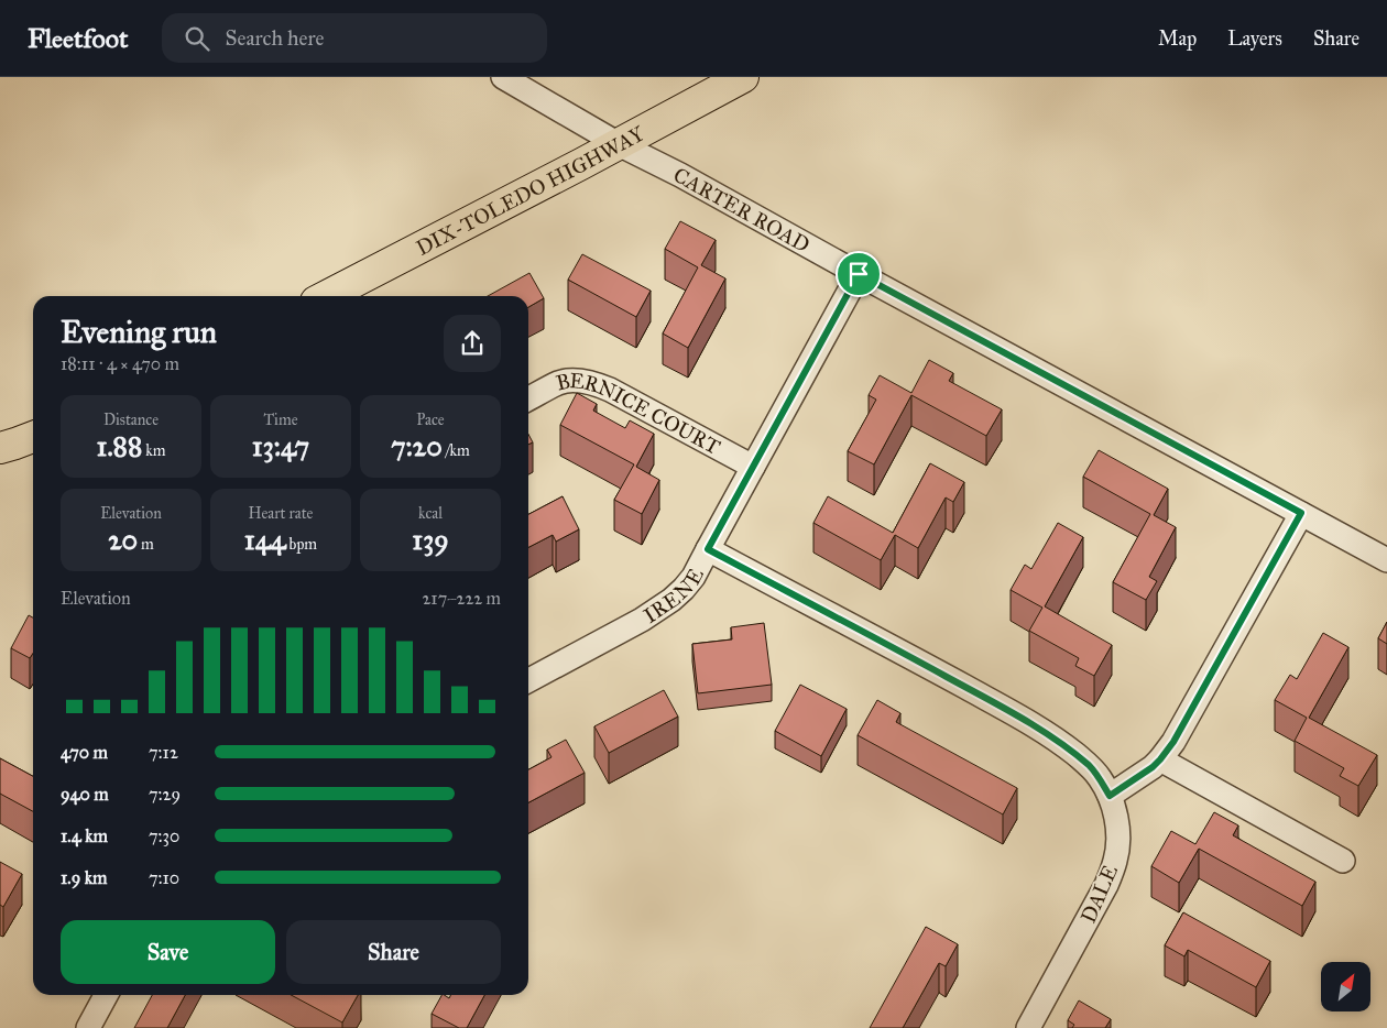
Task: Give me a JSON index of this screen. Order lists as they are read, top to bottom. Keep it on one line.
{"streets":{"main road":["DIX-TOLEDO HIGHWAY"],"street":["CARTER ROAD","BERNICE COURT","IRENE","DALE"]},"crossings":[["DIX-TOLEDO HIGHWAY","CARTER ROAD"],["CARTER ROAD","IRENE"],["BERNICE COURT","IRENE"],["IRENE","DALE"]],"north":"top right","page":{"header":"Fleetfoot","search":"Search here","nav":["Map","Layers","Share"],"heading":["Evening run","18:11 · 4 × 470 m"],"stats":[["Distance","1.88 km"],["Time","13:47"],["Pace","7:20 /km"],["Elevation","20 m"],["Heart rate","144 bpm"],["kcal","139"]],"chart":["Elevation","217–222 m"],"list":[{"name":"470 m","note":"7:12"},{"name":"940 m","note":"7:29"},{"name":"1.4 km","note":"7:30"},{"name":"1.9 km","note":"7:10"}],"buttons":["Save","Share"]}}
